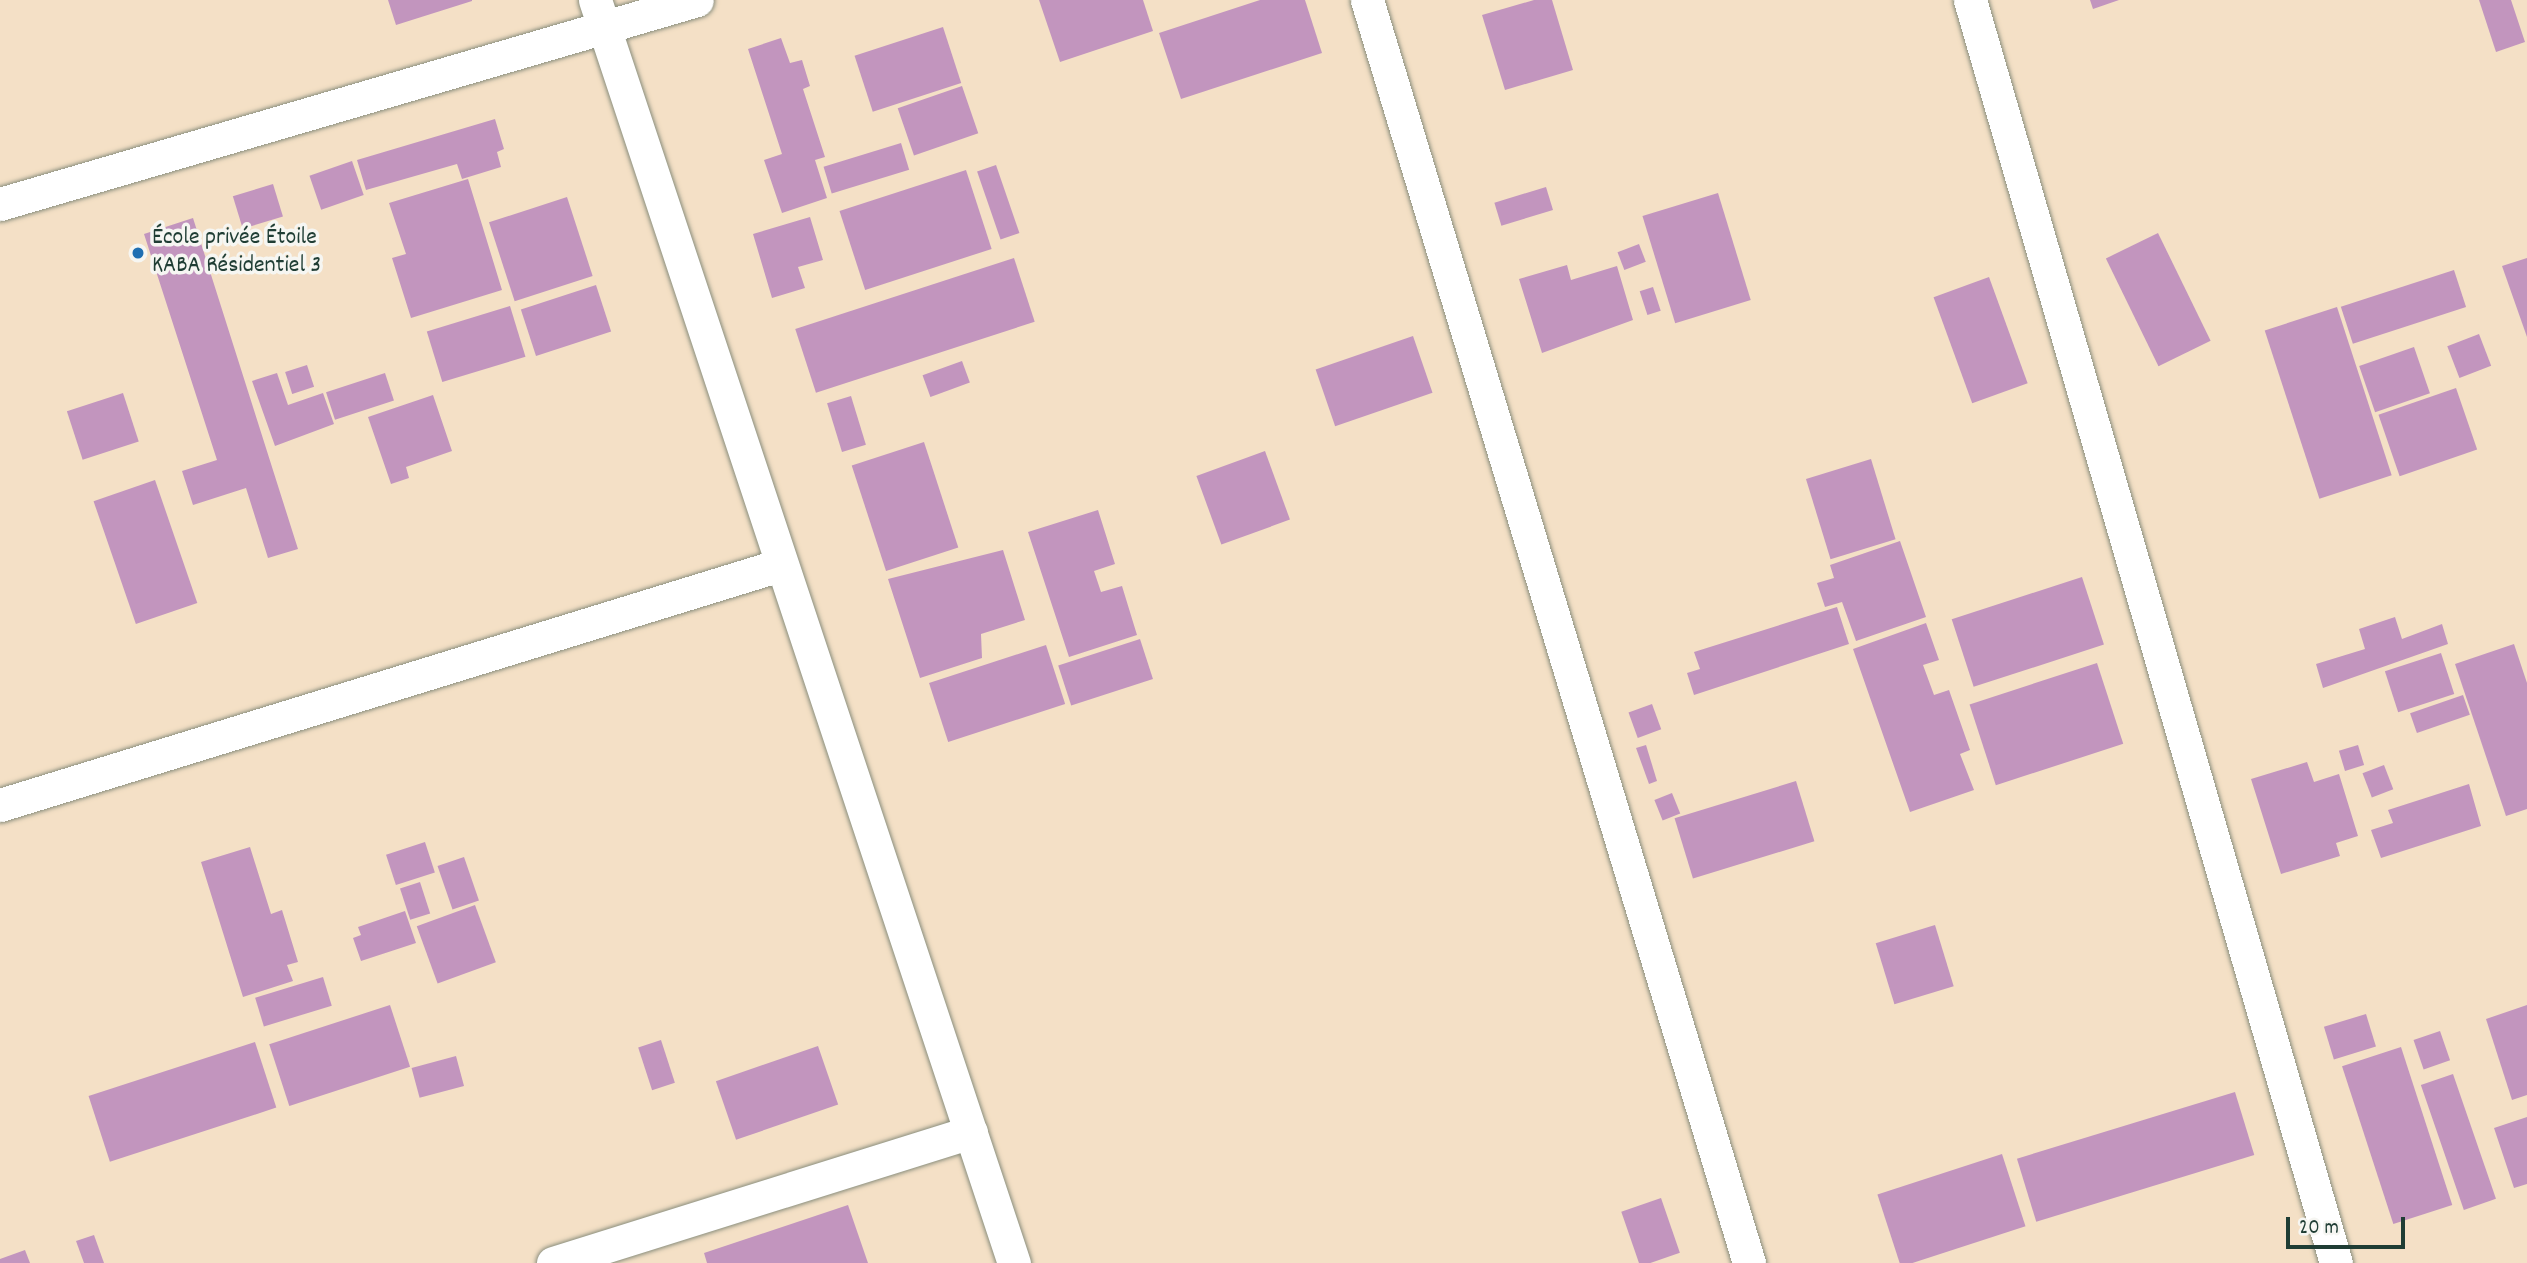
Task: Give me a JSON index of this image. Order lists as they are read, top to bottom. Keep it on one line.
{"places":["École privée Étoile KABA Résidentiel 3"],"scale_bar":"20 m"}
